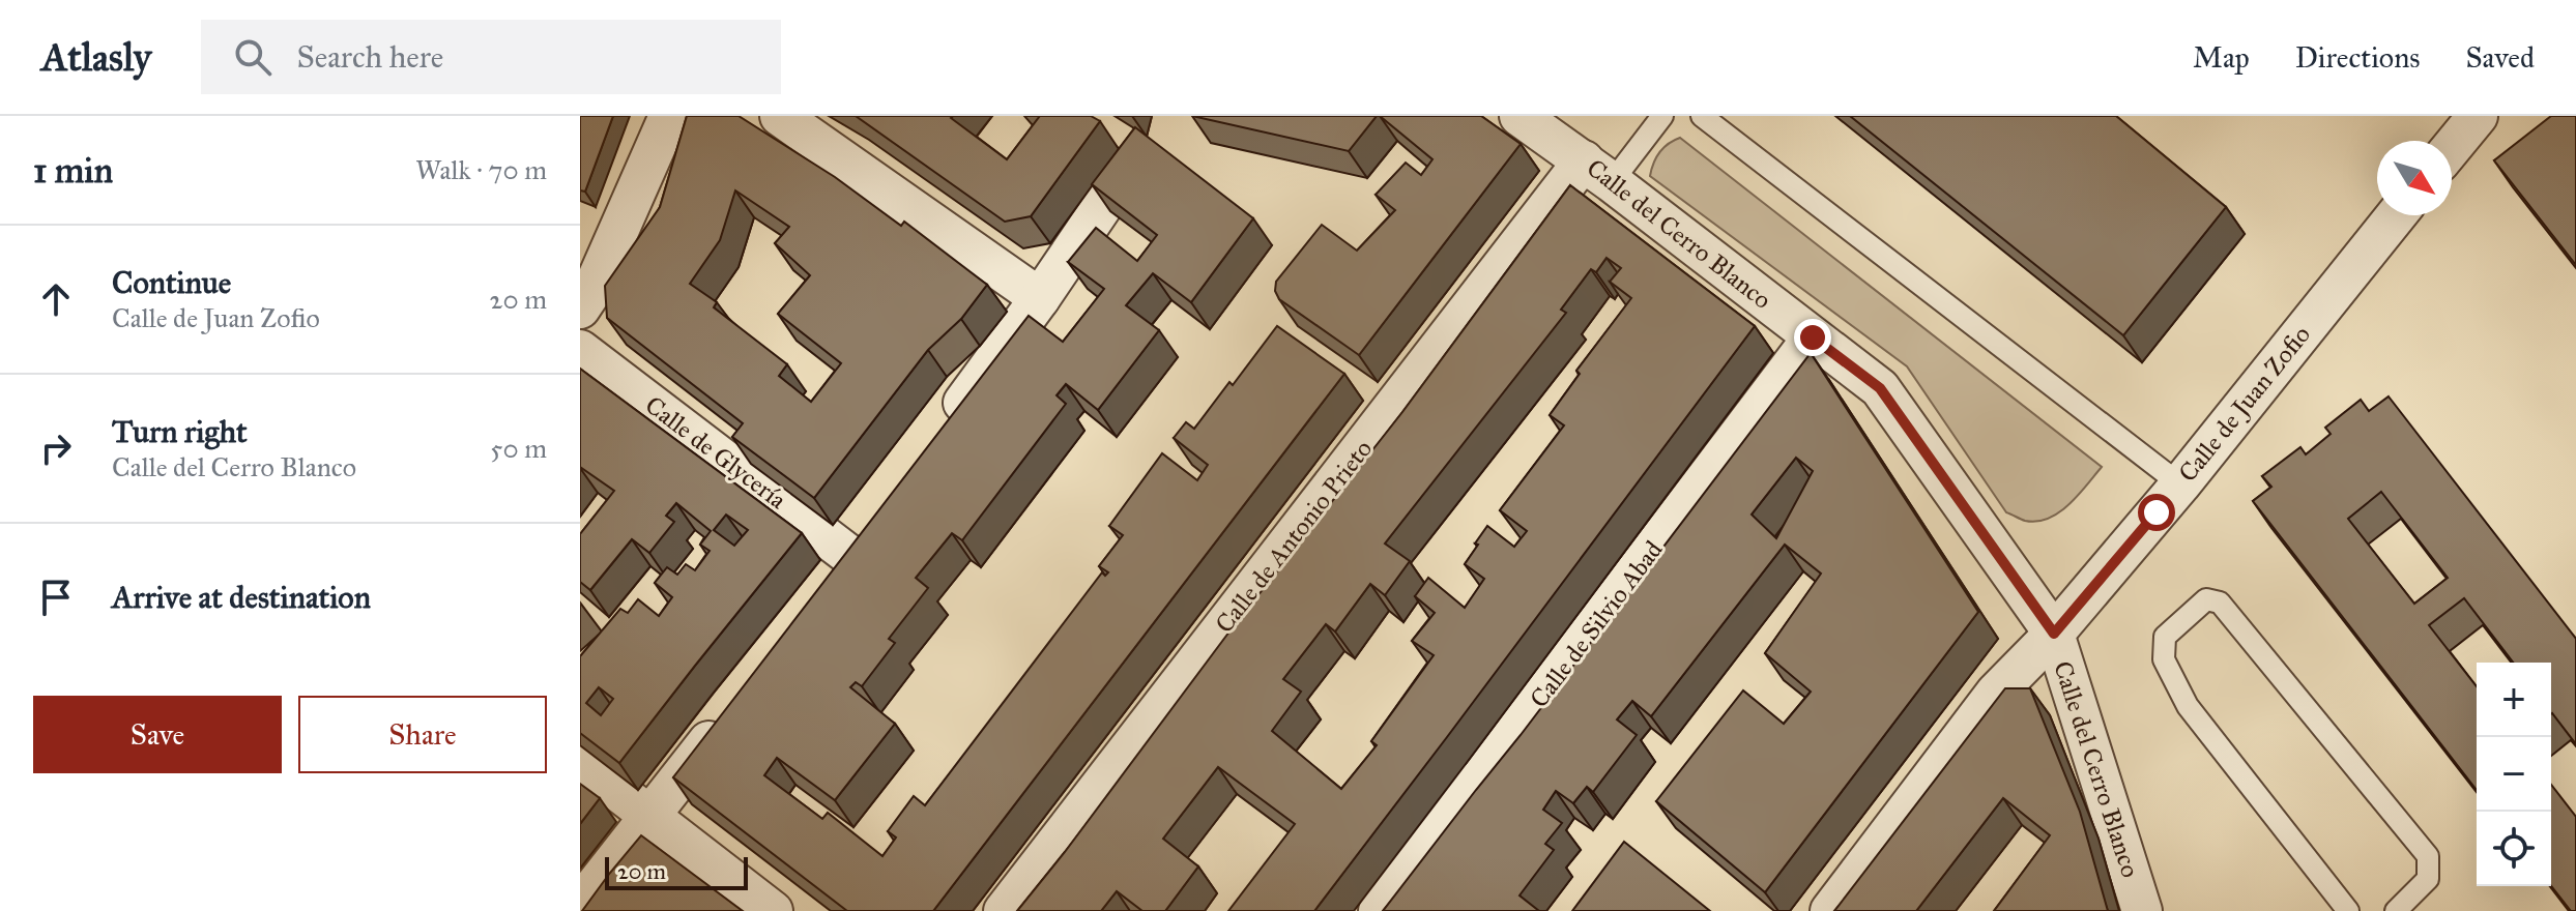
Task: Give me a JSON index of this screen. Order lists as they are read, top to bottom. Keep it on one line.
{"streets":{"street":["Calle del Cerro Blanco","Calle de Juan Zofio","Calle de Glycería","Calle de Antonio Prieto","Calle de Silvio Abad"]},"crossings":[["Calle del Cerro Blanco","Calle de Juan Zofio"],["Calle del Cerro Blanco","Calle de Antonio Prieto"],["Calle del Cerro Blanco","Calle de Silvio Abad"]],"scale_bar":"20 m","north":"bottom right","page":{"header":"Atlasly","search":"Search here","nav":["Map","Directions","Saved"],"heading":["1 min","Walk · 70 m"],"list":[["Continue","Calle de Juan Zofio","20 m"],["Turn right","Calle del Cerro Blanco","50 m"],"Arrive at destination"],"map_buttons":["+","−"],"buttons":["Save","Share"],"scale":"20 m"}}
